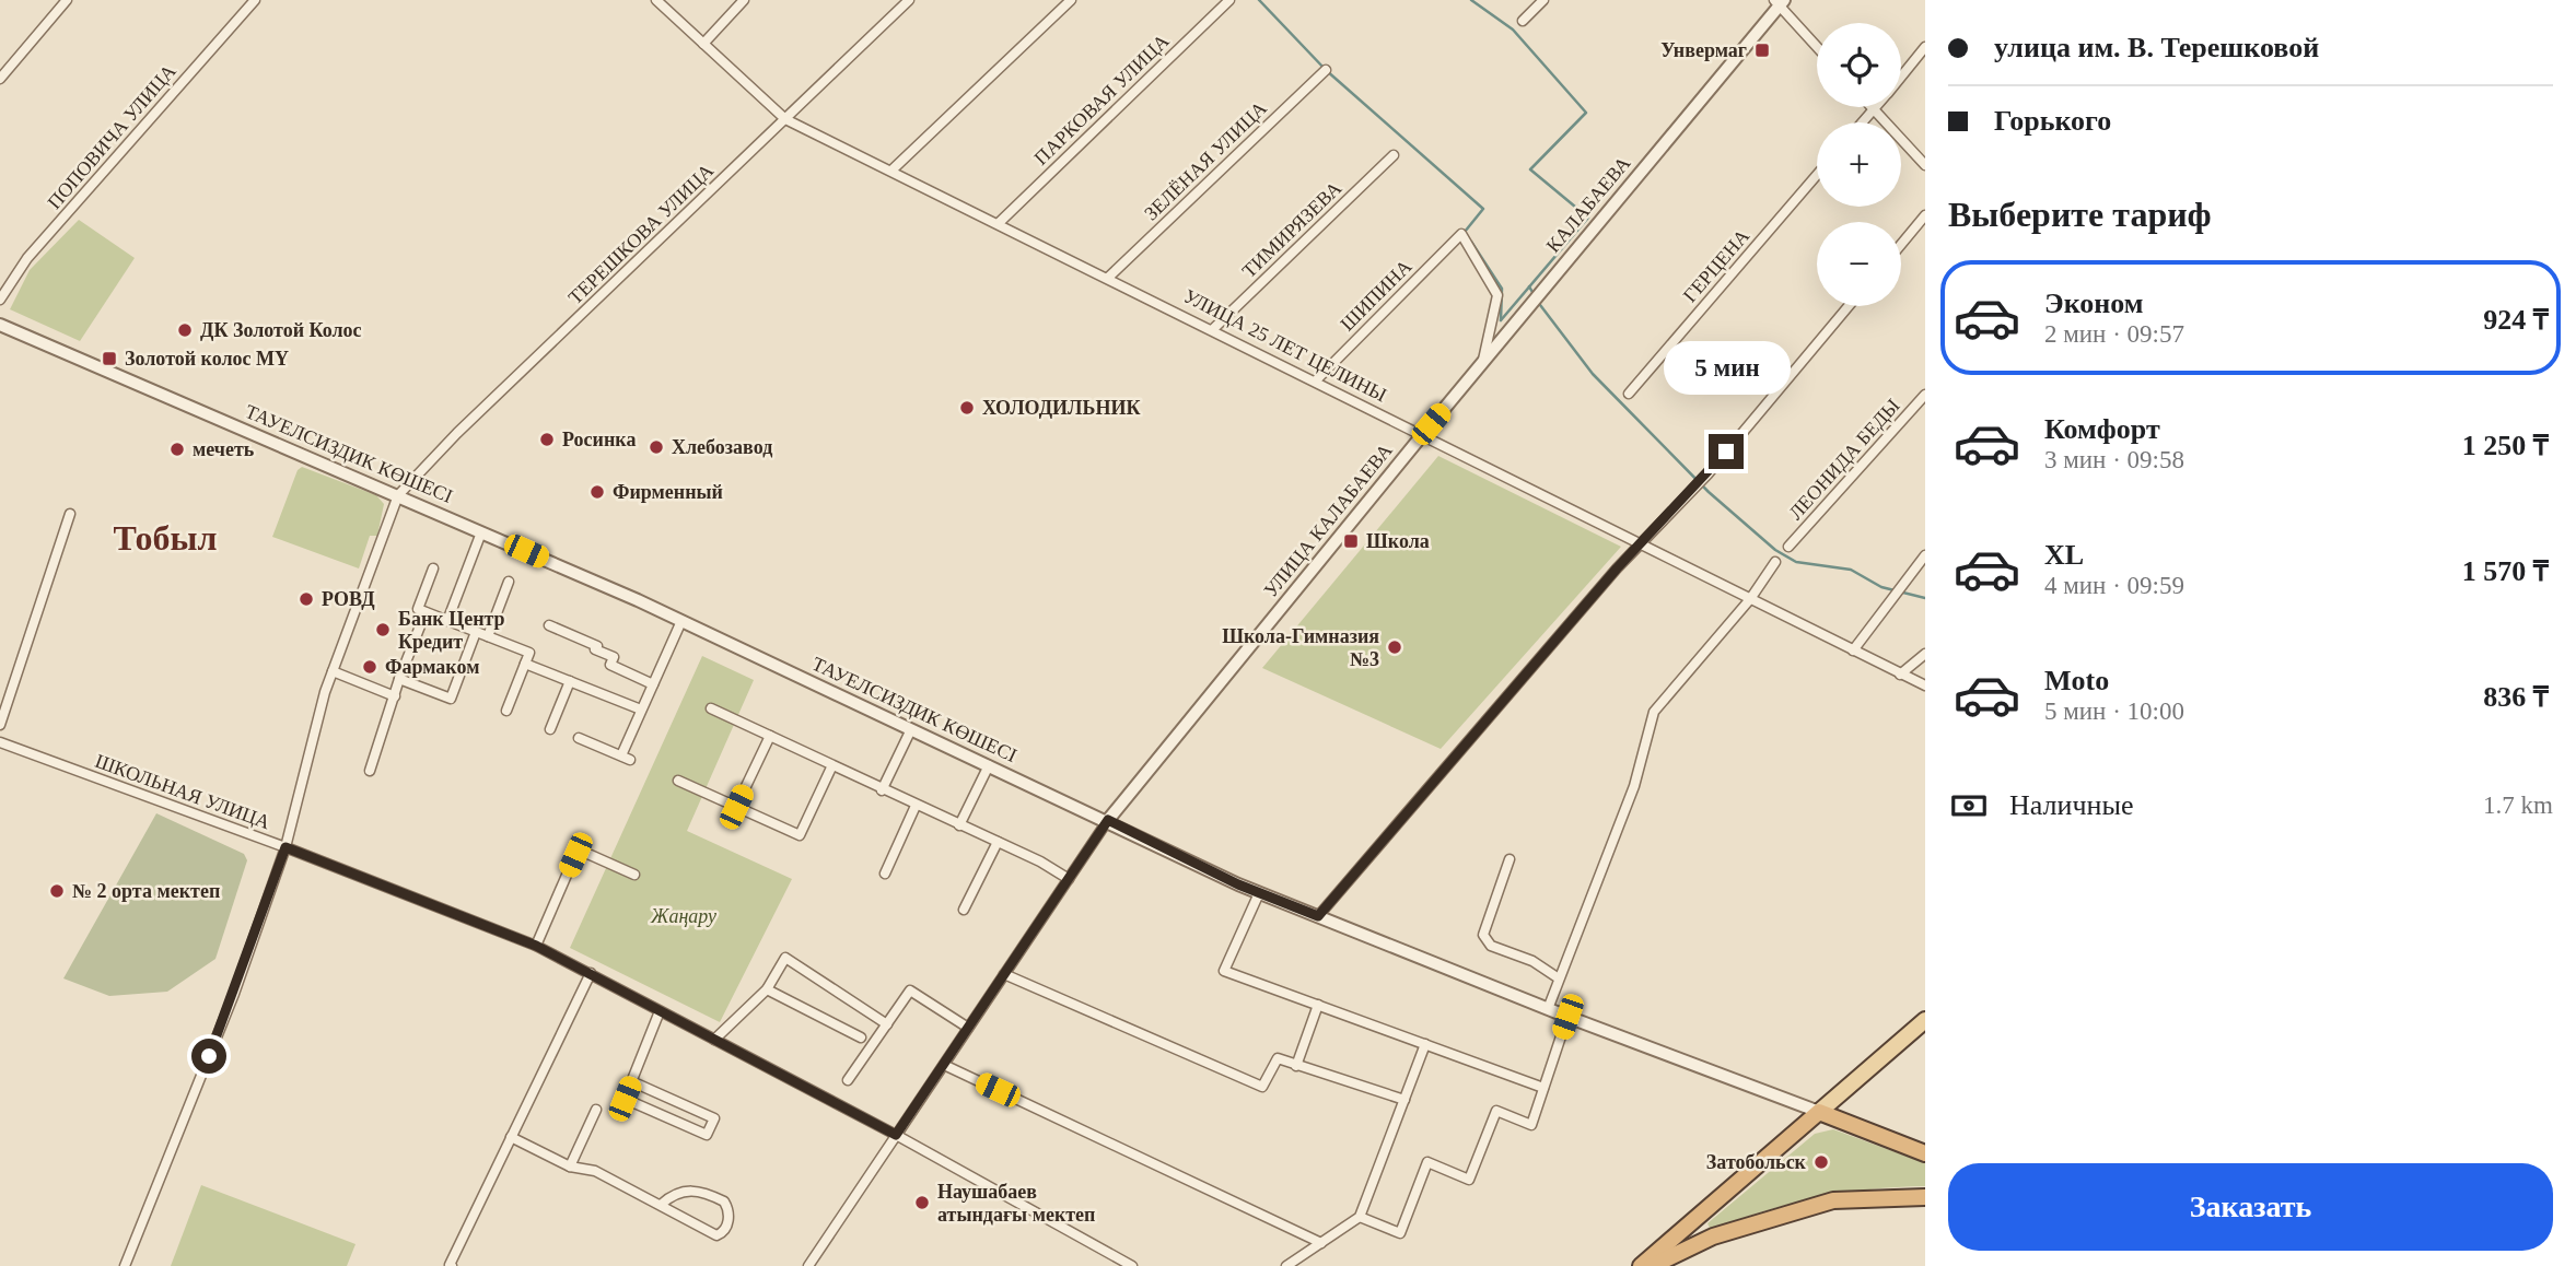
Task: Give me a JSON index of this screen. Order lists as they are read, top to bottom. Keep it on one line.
{"streets":{"street":["ПАРКОВАЯ УЛИЦА","ПОПОВИЧА УЛИЦА","ЗЕЛЁНАЯ УЛИЦА","КАЛАБАЕВА","ТИМИРЯЗЕВА","ТЕРЕШКОВА УЛИЦА","ГЕРЦЕНА","ШИПИНА","УЛИЦА 25 ЛЕТ ЦЕЛИНЫ","ТАУЕЛСИЗДИК КӨШЕСІ","ЛЕОНИДА БЕДЫ","УЛИЦА КАЛАБАЕВА","ШКОЛЬНАЯ УЛИЦА"]},"crossings":[["ПАРКОВАЯ УЛИЦА","УЛИЦА 25 ЛЕТ ЦЕЛИНЫ"],["ЗЕЛЁНАЯ УЛИЦА","УЛИЦА 25 ЛЕТ ЦЕЛИНЫ"],["КАЛАБАЕВА","ШИПИНА"],["КАЛАБАЕВА","УЛИЦА 25 ЛЕТ ЦЕЛИНЫ"],["КАЛАБАЕВА","УЛИЦА КАЛАБАЕВА"],["ТИМИРЯЗЕВА","УЛИЦА 25 ЛЕТ ЦЕЛИНЫ"],["ТЕРЕШКОВА УЛИЦА","УЛИЦА 25 ЛЕТ ЦЕЛИНЫ"],["ТЕРЕШКОВА УЛИЦА","ТАУЕЛСИЗДИК КӨШЕСІ"],["ШИПИНА","УЛИЦА 25 ЛЕТ ЦЕЛИНЫ"],["УЛИЦА 25 ЛЕТ ЦЕЛИНЫ","УЛИЦА КАЛАБАЕВА"],["ТАУЕЛСИЗДИК КӨШЕСІ","УЛИЦА КАЛАБАЕВА"],["УЛИЦА КАЛАБАЕВА","ШКОЛЬНАЯ УЛИЦА"]],"districts":["Тобыл"],"parks":["Жаңару"],"places":{"transit":["Унвермаг","Золотой колос МҮ","Школа"],"other":["ДК Золотой Колос","ХОЛОДИЛЬНИК","Росинка","Хлебозавод","мечеть","Фирменный","РОВД","Банк Центр Кредит","Школа-Гимназия №3","Фармаком","№ 2 орта мектеп","Затобольск","Наушабаев атындағы мектеп"]},"page":{"banner":["улица им. В. Терешковой","Горького"],"map_buttons":["+","−"],"heading":"Выберите тариф","list":[{"name":"Эконом","note":"2 мин · 09:57","value":"924 ₸"},{"name":"Комфорт","note":"3 мин · 09:58","value":"1 250 ₸"},{"name":"XL","note":"4 мин · 09:59","value":"1 570 ₸"},{"name":"Moto","note":"5 мин · 10:00","value":"836 ₸"}],"bubble":"5 мин","pay":["Наличные","1.7 km"],"buttons":"Заказать"}}
